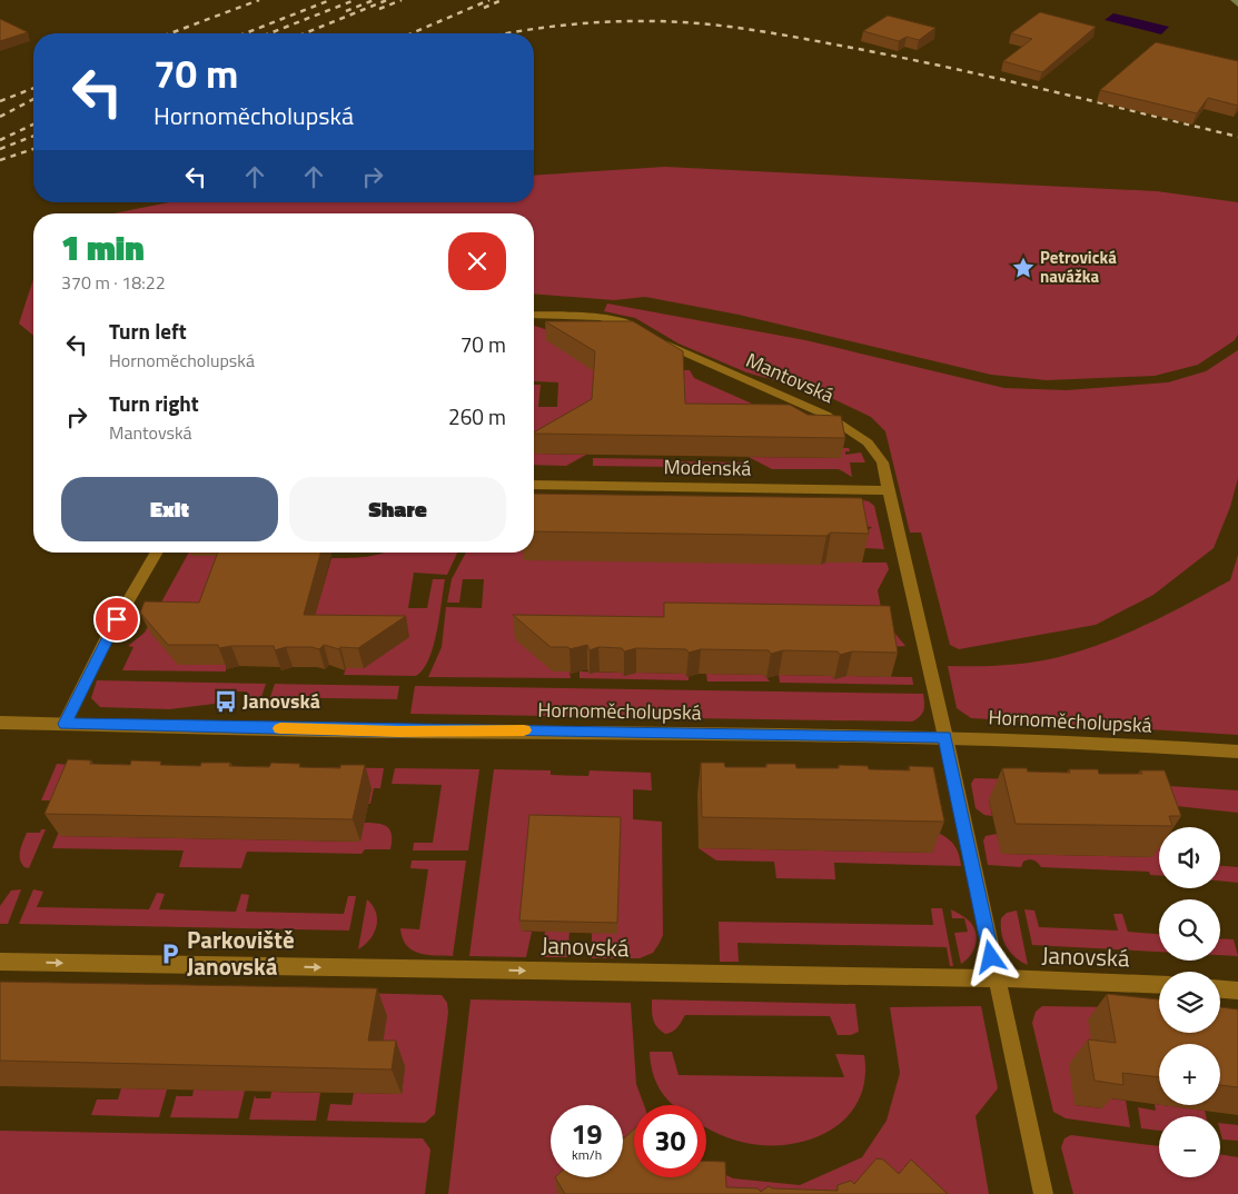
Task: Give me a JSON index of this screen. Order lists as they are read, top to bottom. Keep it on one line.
{"streets":{"street":["Mantovská","Modenská","Hornoměcholupská","Janovská"]},"crossings":[["Mantovská","Modenská"],["Mantovská","Hornoměcholupská"],["Mantovská","Janovská"]],"one_way":["Janovská"],"places":{"place":["Petrovická navážka"],"bus stop":["Janovská"],"parking":["Parkoviště Janovská"]},"page":{"turn":["70 m","Hornoměcholupská"],"heading":["1 min","370 m · 18:22"],"list":[{"name":"Turn left","note":"Hornoměcholupská","value":"70 m"},{"name":"Turn right","note":"Mantovská","value":"260 m"}],"buttons":["Exit","Share"],"map_buttons":["+","−"],"speed":"19 km/h","limit":"30"}}
